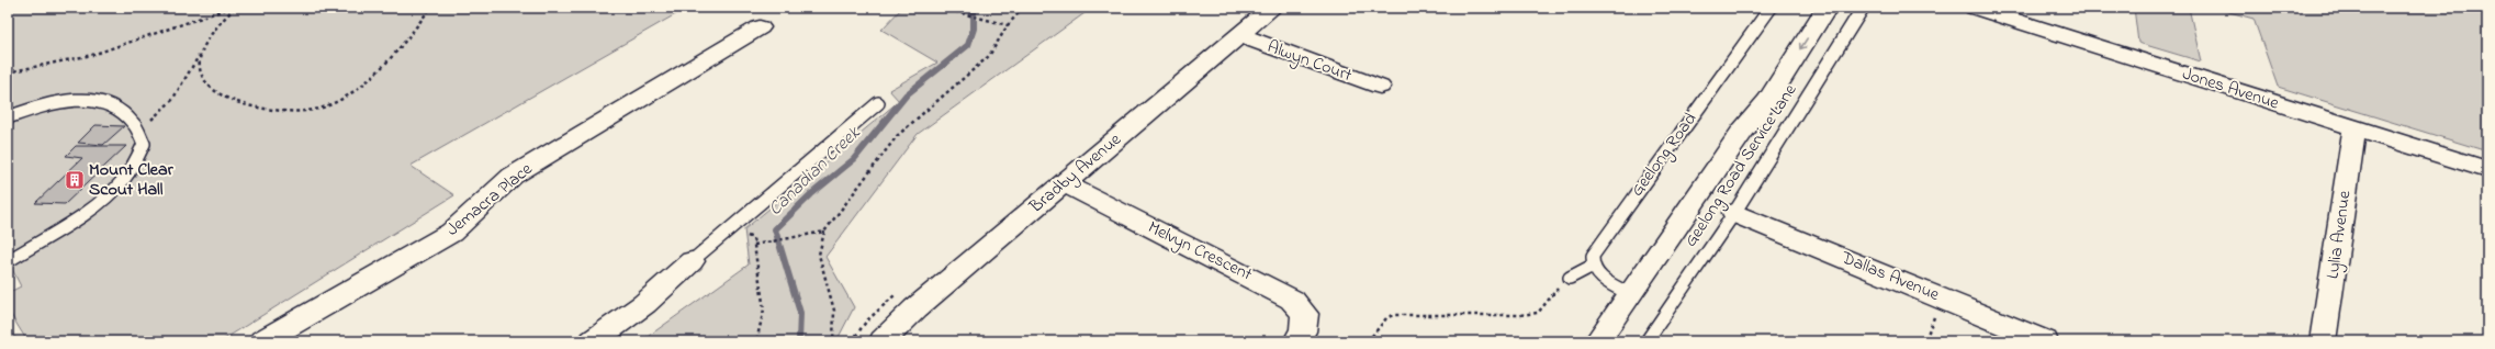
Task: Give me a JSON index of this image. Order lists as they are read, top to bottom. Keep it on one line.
{"streets":{"street":["Alwyn Court","Jones Avenue","Bradby Avenue","Jemacra Place","Lylia Avenue","Melvyn Crescent","Dallas Avenue"],"lane":["Geelong Road","Geelong Road Service Lane"]},"crossings":[["Alwyn Court","Bradby Avenue"],["Jones Avenue","Lylia Avenue"],["Geelong Road Service Lane","Dallas Avenue"],["Bradby Avenue","Melvyn Crescent"]],"water":["Canadian Creek"],"places":{"building":["Mount Clear Scout Hall"]}}
